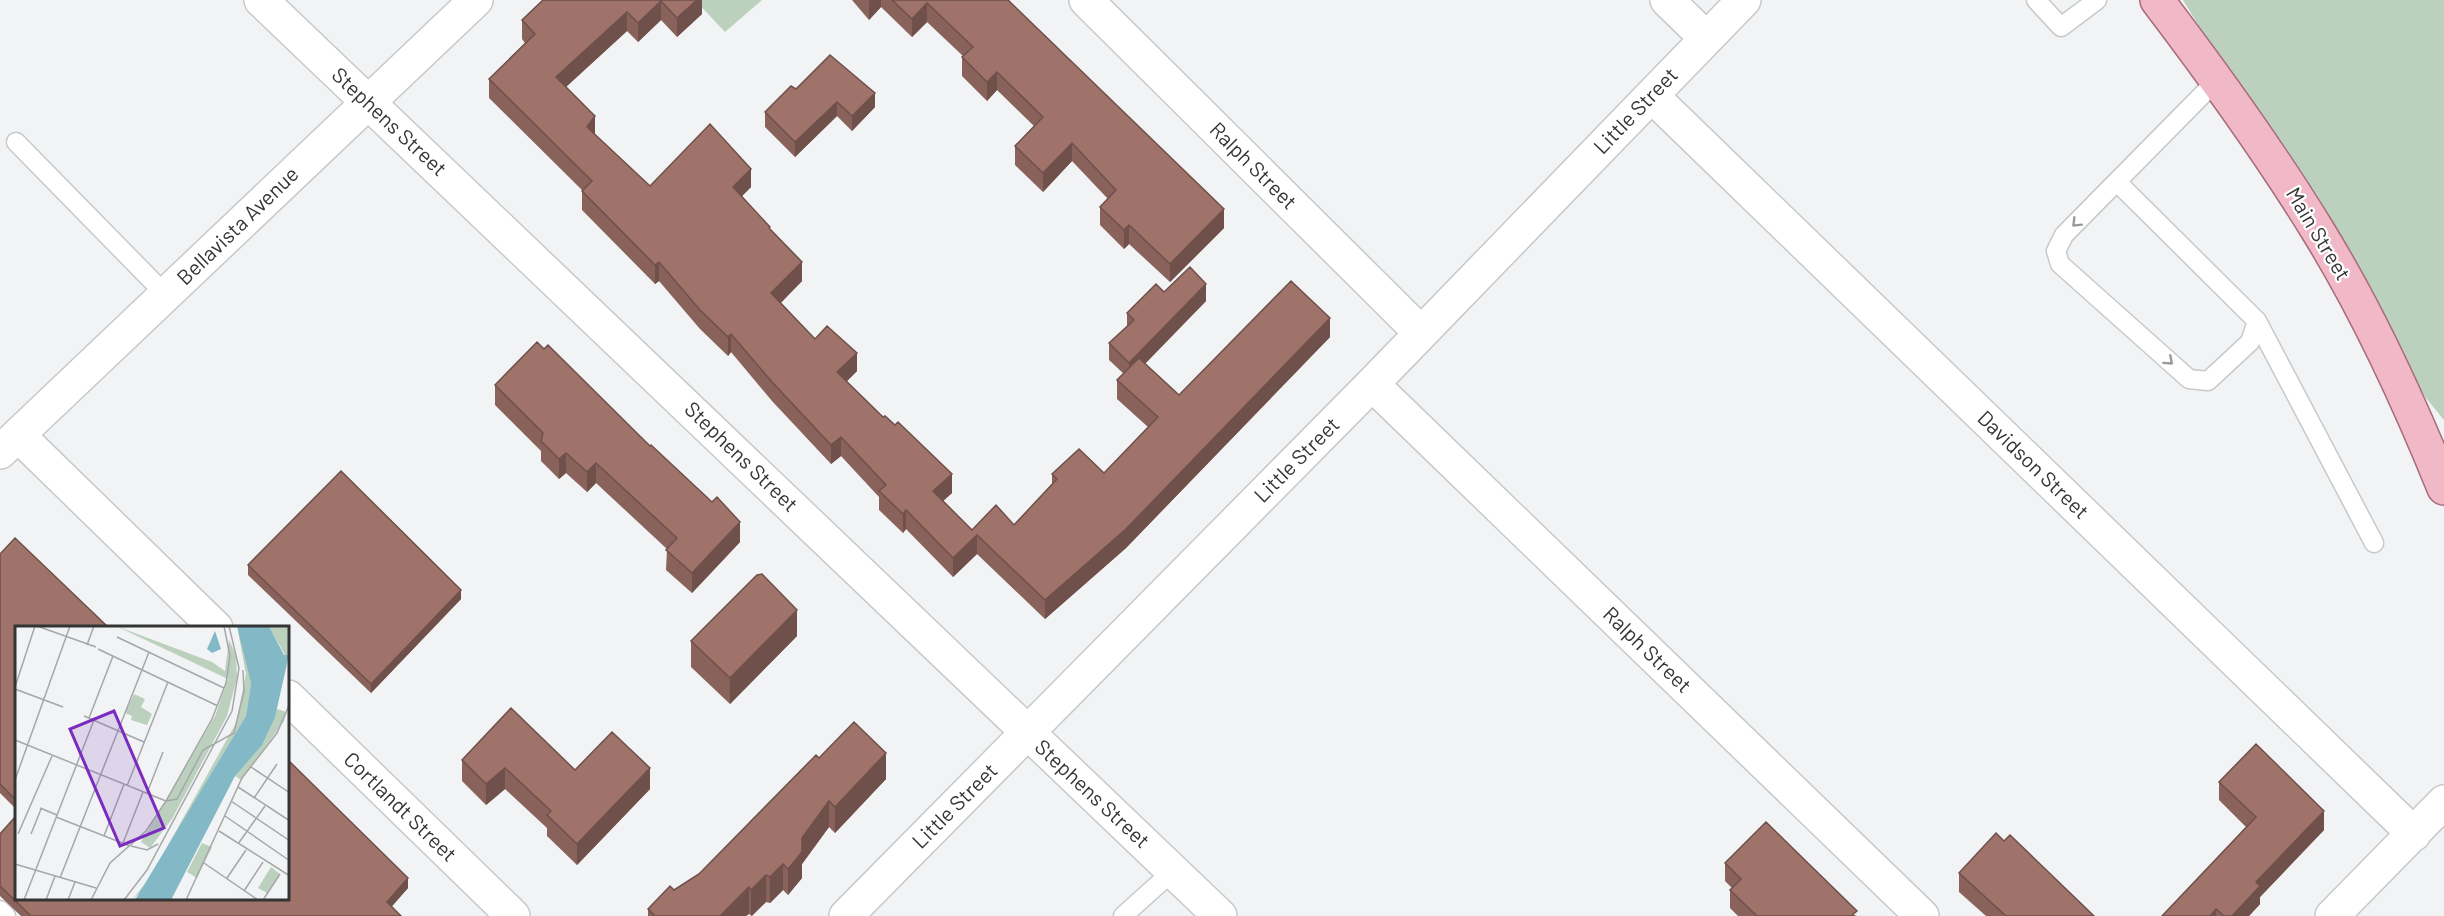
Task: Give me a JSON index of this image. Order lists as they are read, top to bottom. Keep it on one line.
{"streets":{"main road":["Main Street"],"street":["Little Street","Stephens Street","Ralph Street","Bellavista Avenue","Davidson Street","Cortlandt Street"]},"crossings":[["Little Street","Stephens Street"],["Little Street","Ralph Street"],["Little Street","Davidson Street"],["Stephens Street","Bellavista Avenue"]]}
